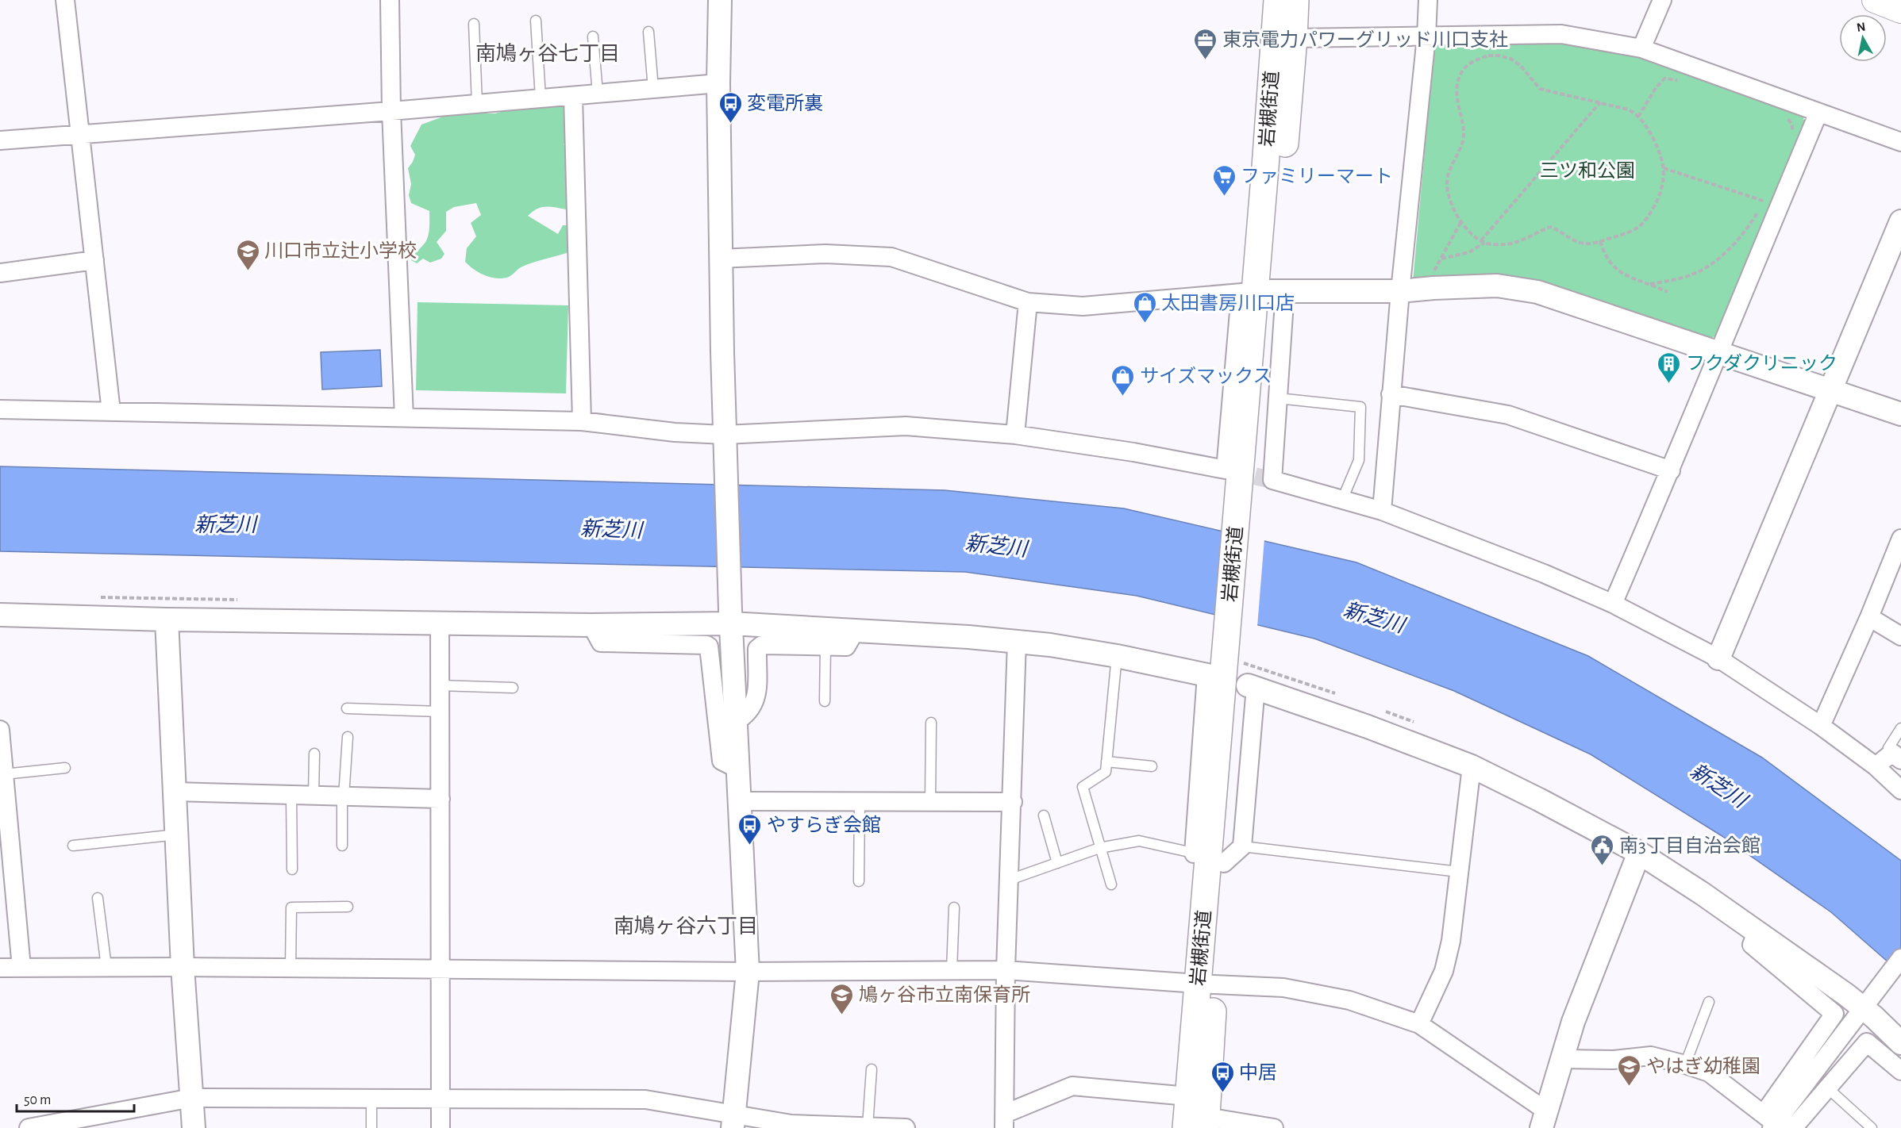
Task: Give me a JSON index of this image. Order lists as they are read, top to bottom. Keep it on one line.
{"streets":{"highway":["岩槻街道"]},"districts":["南鳩ヶ谷七丁目","南鳩ヶ谷六丁目"],"water":["新芝川"],"parks":["三ツ和公園"],"places":{"office":["東京電力パワーグリッド川口支社"],"bus stop":["変電所裏","やすらぎ会館","中居"],"supermarket":["ファミリーマート"],"school or university":["川口市立辻小学校","鳩ヶ谷市立南保育所","やはぎ幼稚園"],"shop":["太田書房川口店","サイズマックス"],"building":["フクダクリニック"],"public building":["南3丁目自治会館"]},"scale_bar":"50 m","north":"top"}
